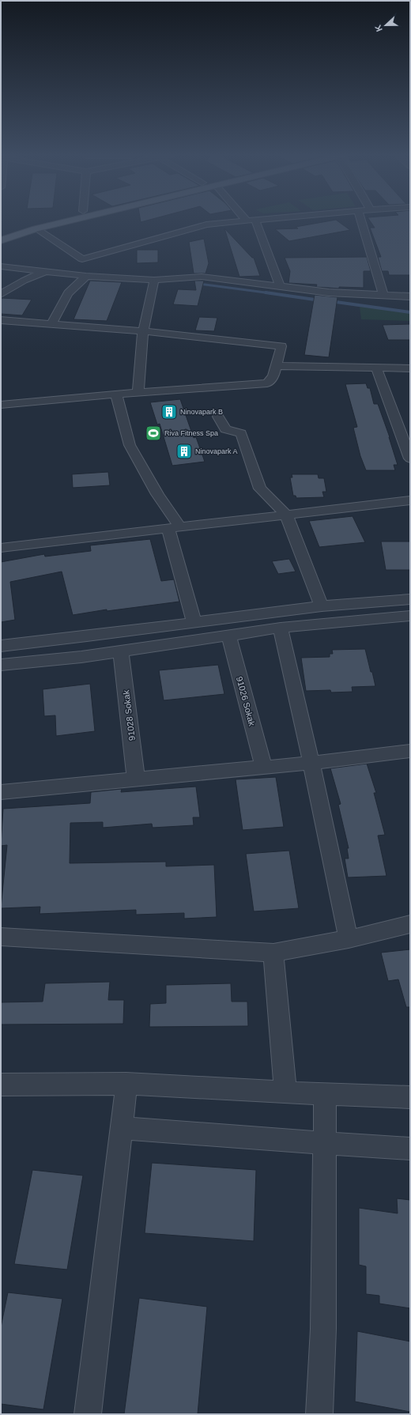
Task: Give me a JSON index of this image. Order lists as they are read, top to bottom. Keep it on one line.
{"streets":{"street":["91026 Sokak","91028 Sokak"]},"places":{"building":["Ninovapark B","Ninovapark A"],"sports":["Riva Fitness Spa"]},"north":"left"}
